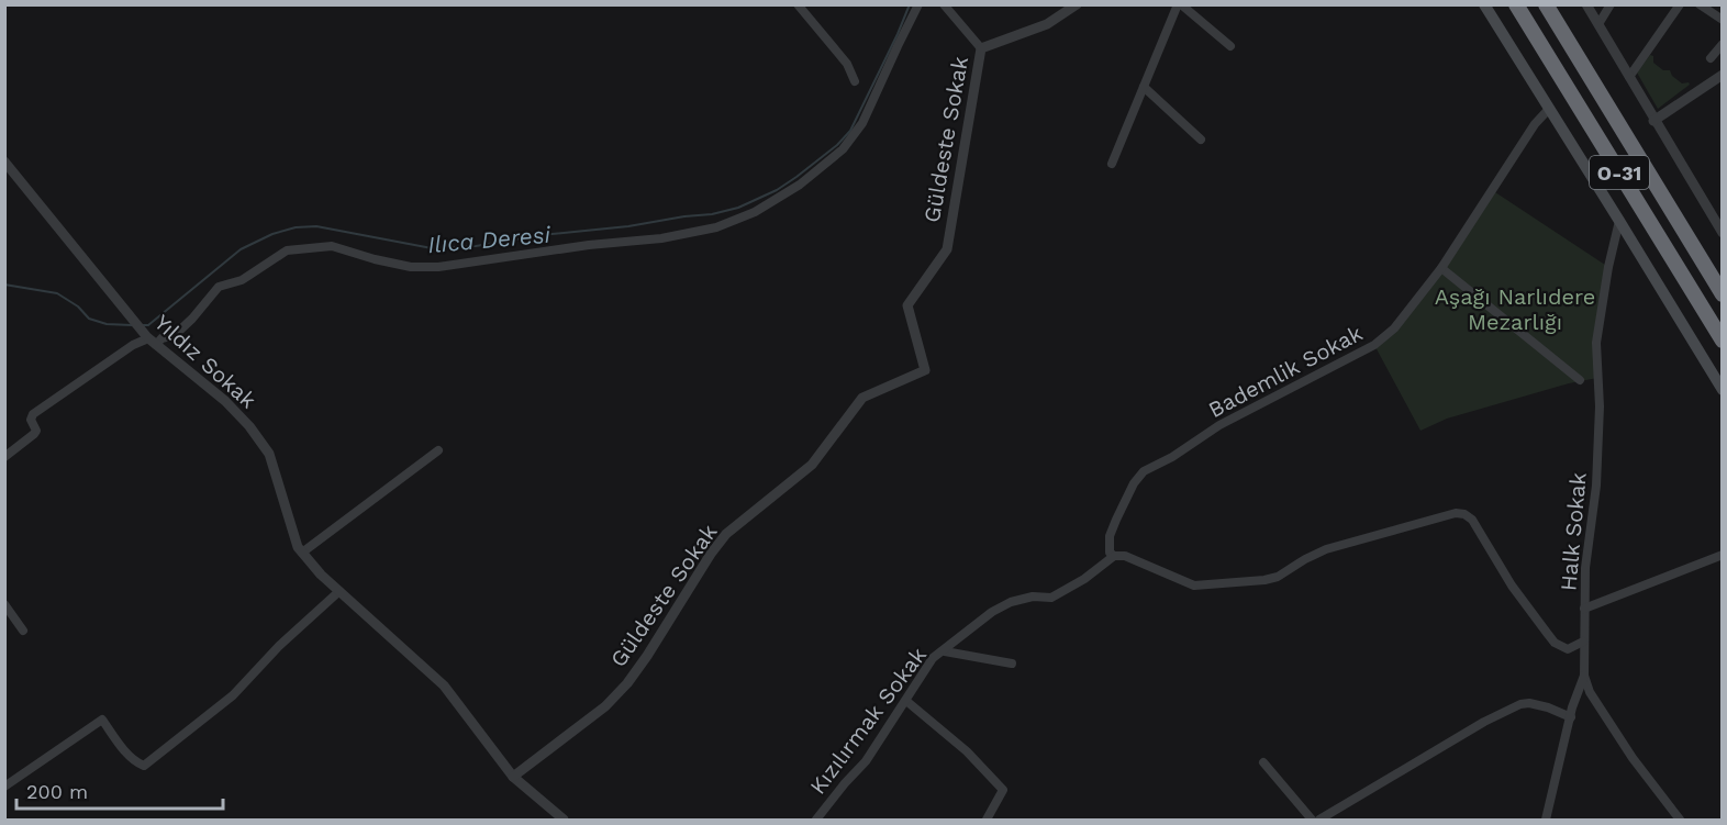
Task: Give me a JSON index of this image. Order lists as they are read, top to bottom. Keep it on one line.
{"streets":{"highway":["O-31"],"street":["Güldeste Sokak","Yıldız Sokak","Bademlik Sokak","Halk Sokak","Kızılırmak Sokak"]},"crossings":[["Güldeste Sokak","Yıldız Sokak"],["Bademlik Sokak","Kızılırmak Sokak"]],"water":["Ilıca Deresi"],"parks":["Aşağı Narlıdere Mezarlığı"],"scale_bar":"200 m"}
